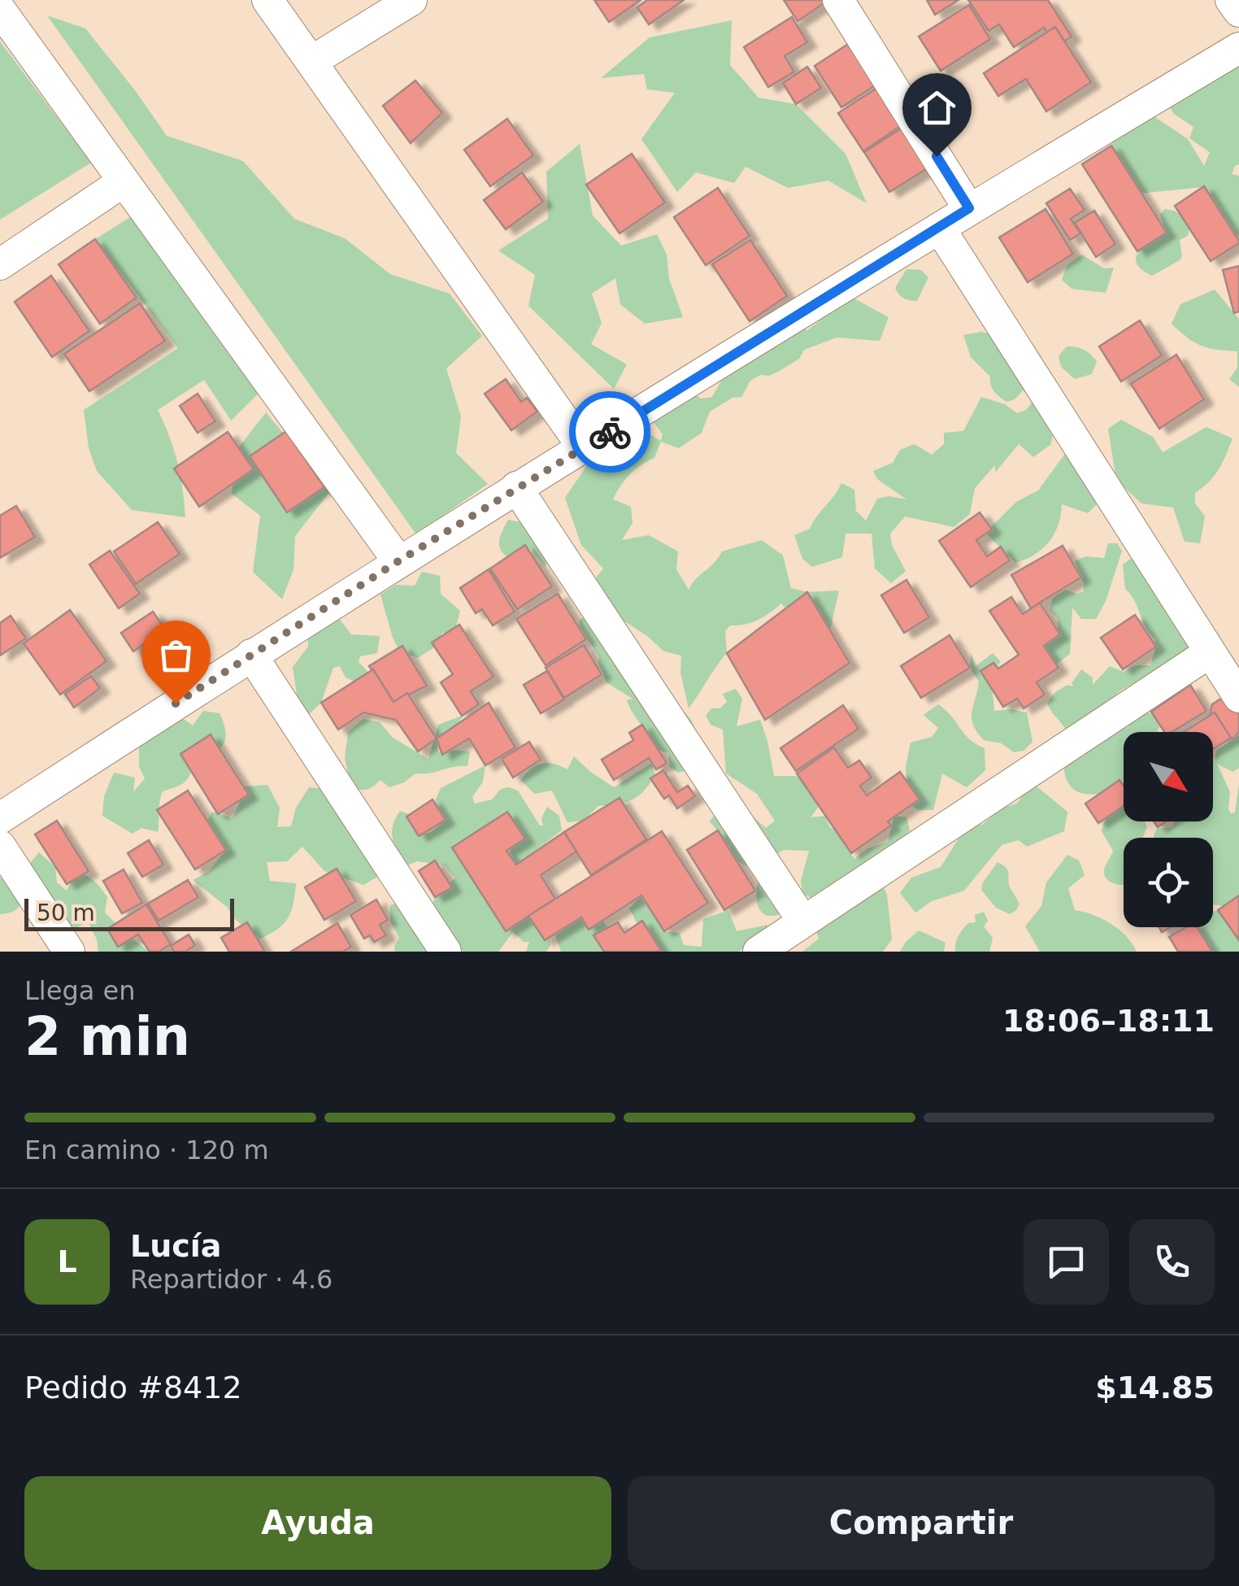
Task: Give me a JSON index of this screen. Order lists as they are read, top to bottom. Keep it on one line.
{"scale_bar":"50 m","north":"bottom right","page":{"scale":"50 m","heading":["2 min","Llega en","18:06–18:11"],"panel":["Lucía","Repartidor · 4.6","Pedido #8412","$14.85"],"bar":"En camino · 120 m","round":"L","buttons":["Ayuda","Compartir"]}}
